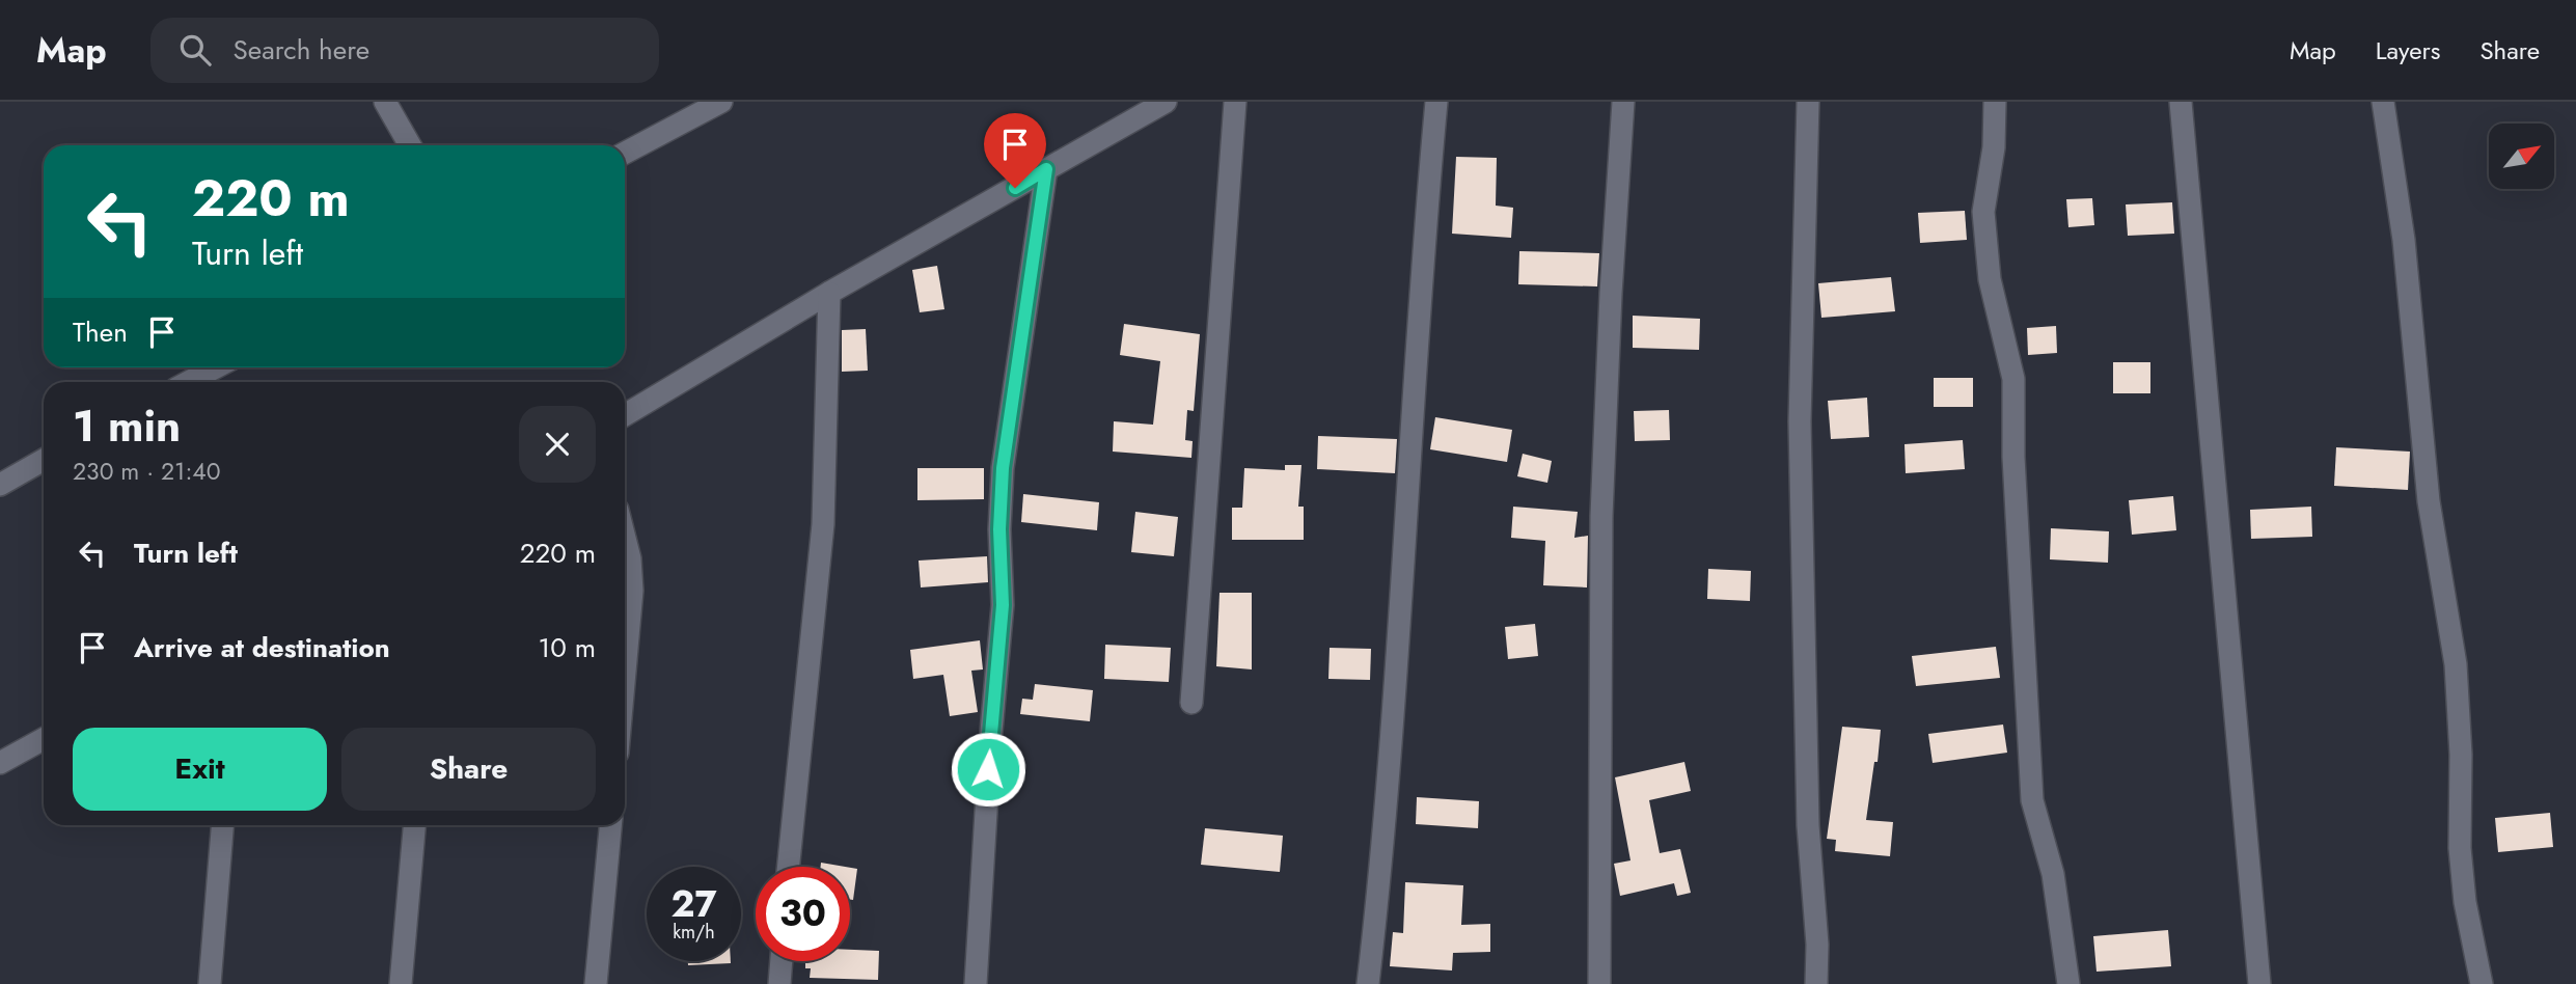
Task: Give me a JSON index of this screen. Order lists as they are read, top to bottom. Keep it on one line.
{"north":"top right","page":{"header":"Map","search":"Search here","nav":["Map","Layers","Share"],"turn":["220 m","Turn left"],"then":"Then","heading":["1 min","230 m · 21:40"],"list":[{"name":"Turn left","value":"220 m"},{"name":"Arrive at destination","value":"10 m"}],"buttons":["Exit","Share"],"speed":"27 km/h","limit":"30"}}
